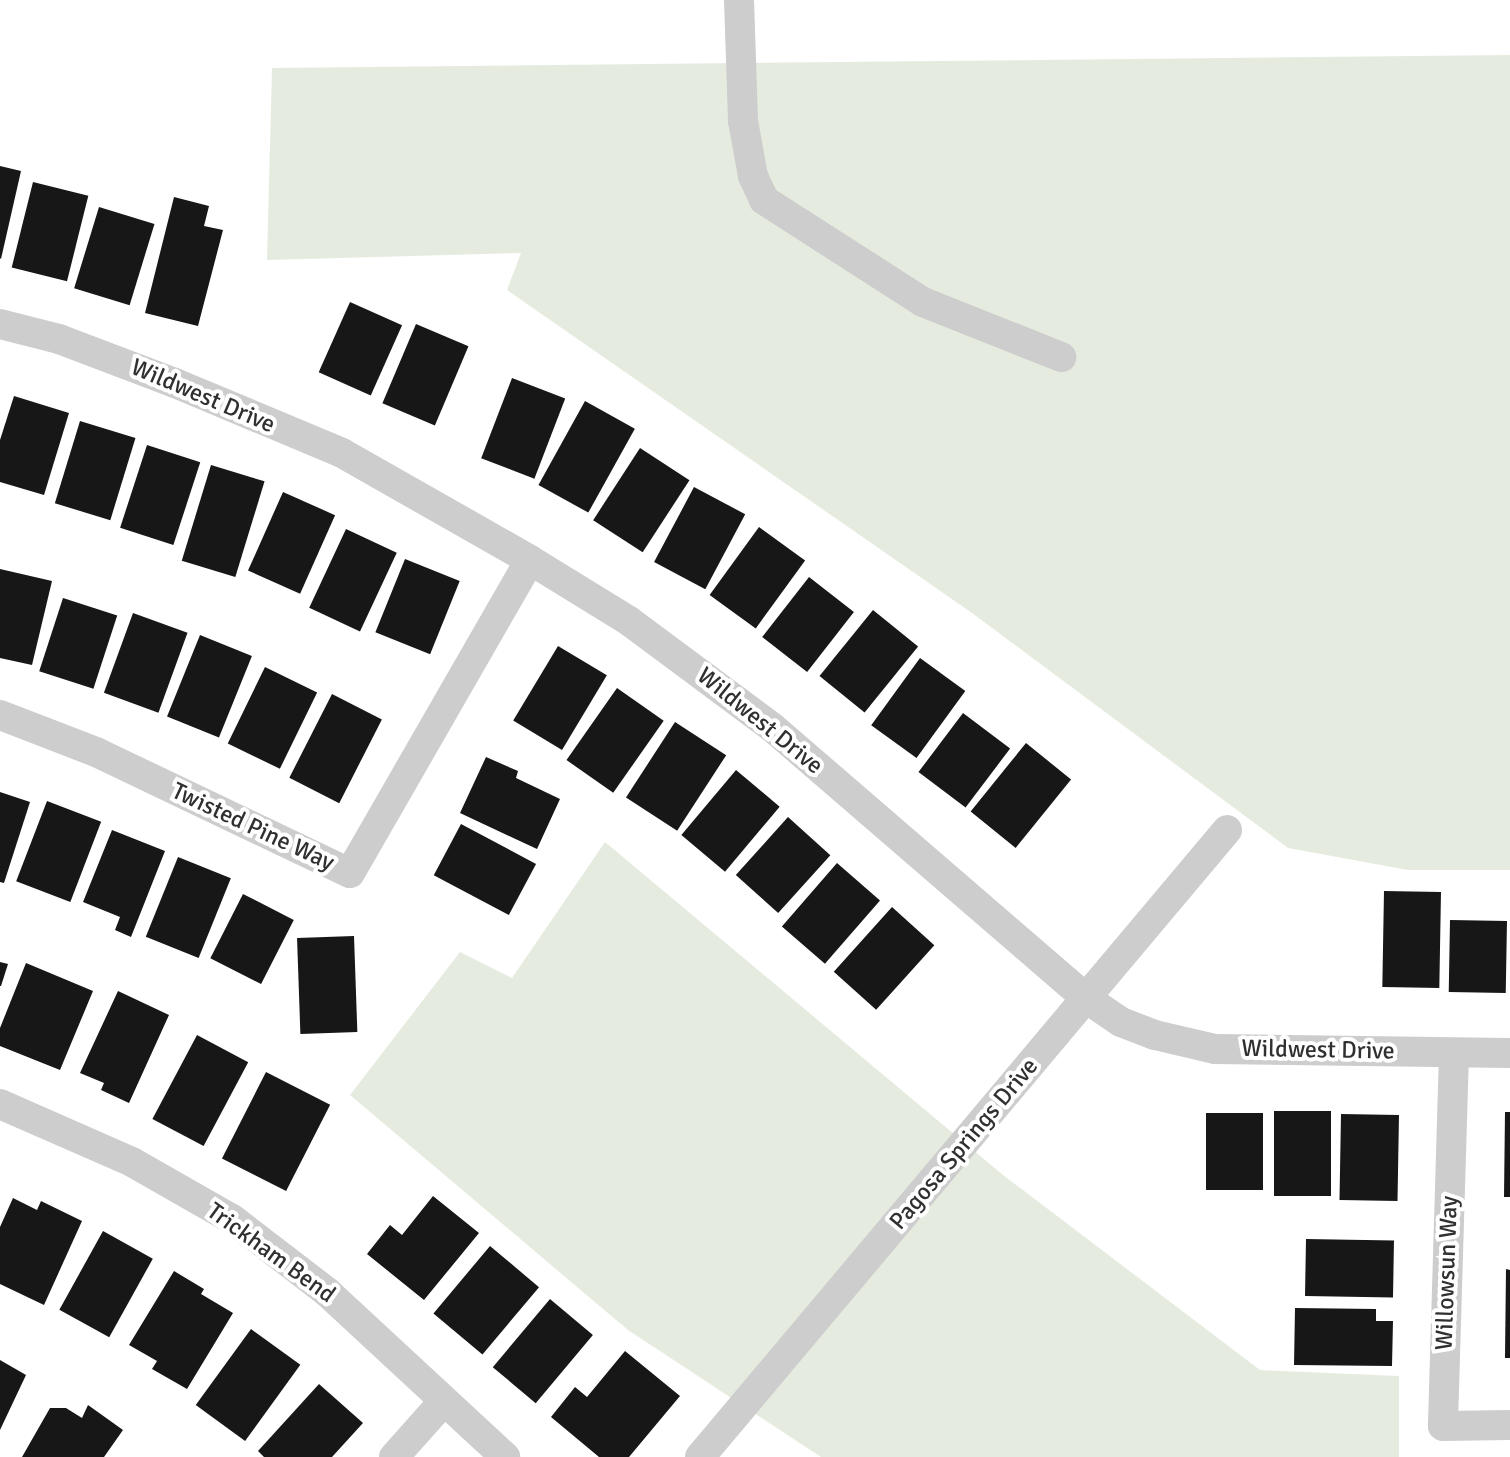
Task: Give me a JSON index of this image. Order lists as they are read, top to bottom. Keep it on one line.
{"streets":{"street":["Wildwest Drive","Twisted Pine Way","Pagosa Springs Drive","Trickham Bend","Willowsun Way"]},"crossings":[["Wildwest Drive","Twisted Pine Way"],["Wildwest Drive","Pagosa Springs Drive"],["Wildwest Drive","Willowsun Way"]]}
